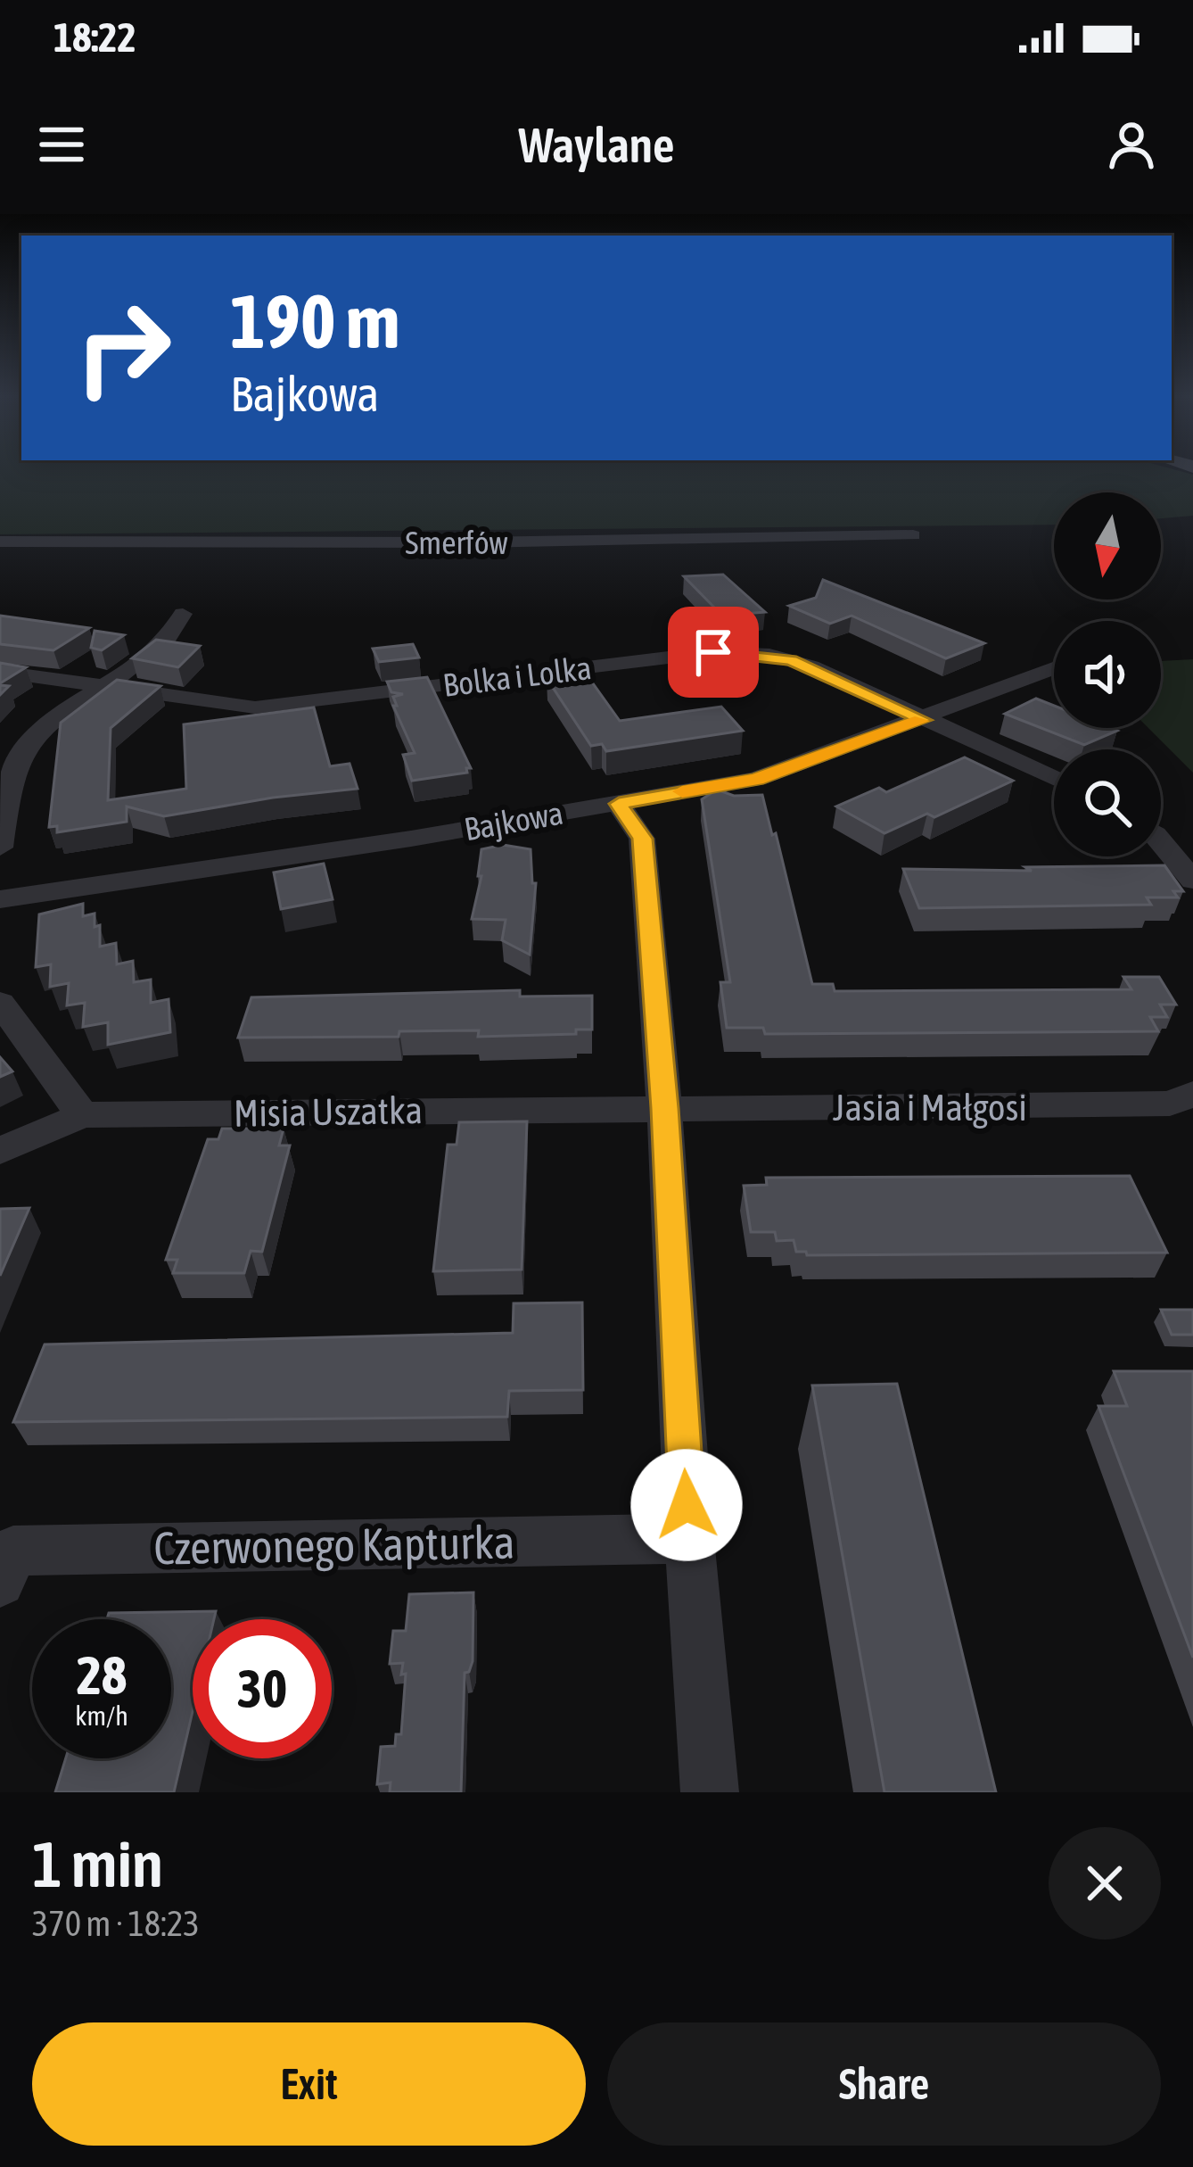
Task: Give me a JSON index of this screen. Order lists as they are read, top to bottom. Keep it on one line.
{"streets":{"street":["Smerfów","Bolka i Lolka","Bajkowa","Jasia i Małgosi","Misia Uszatka","Czerwonego Kapturka"]},"crossings":[["Bolka i Lolka","Bajkowa"],["Jasia i Małgosi","Misia Uszatka"]],"north":"bottom","page":{"status":"18:22","header":"Waylane","turn":["190 m","Bajkowa"],"speed":"28 km/h","limit":"30","heading":["1 min","370 m · 18:23"],"buttons":["Exit","Share"]}}
